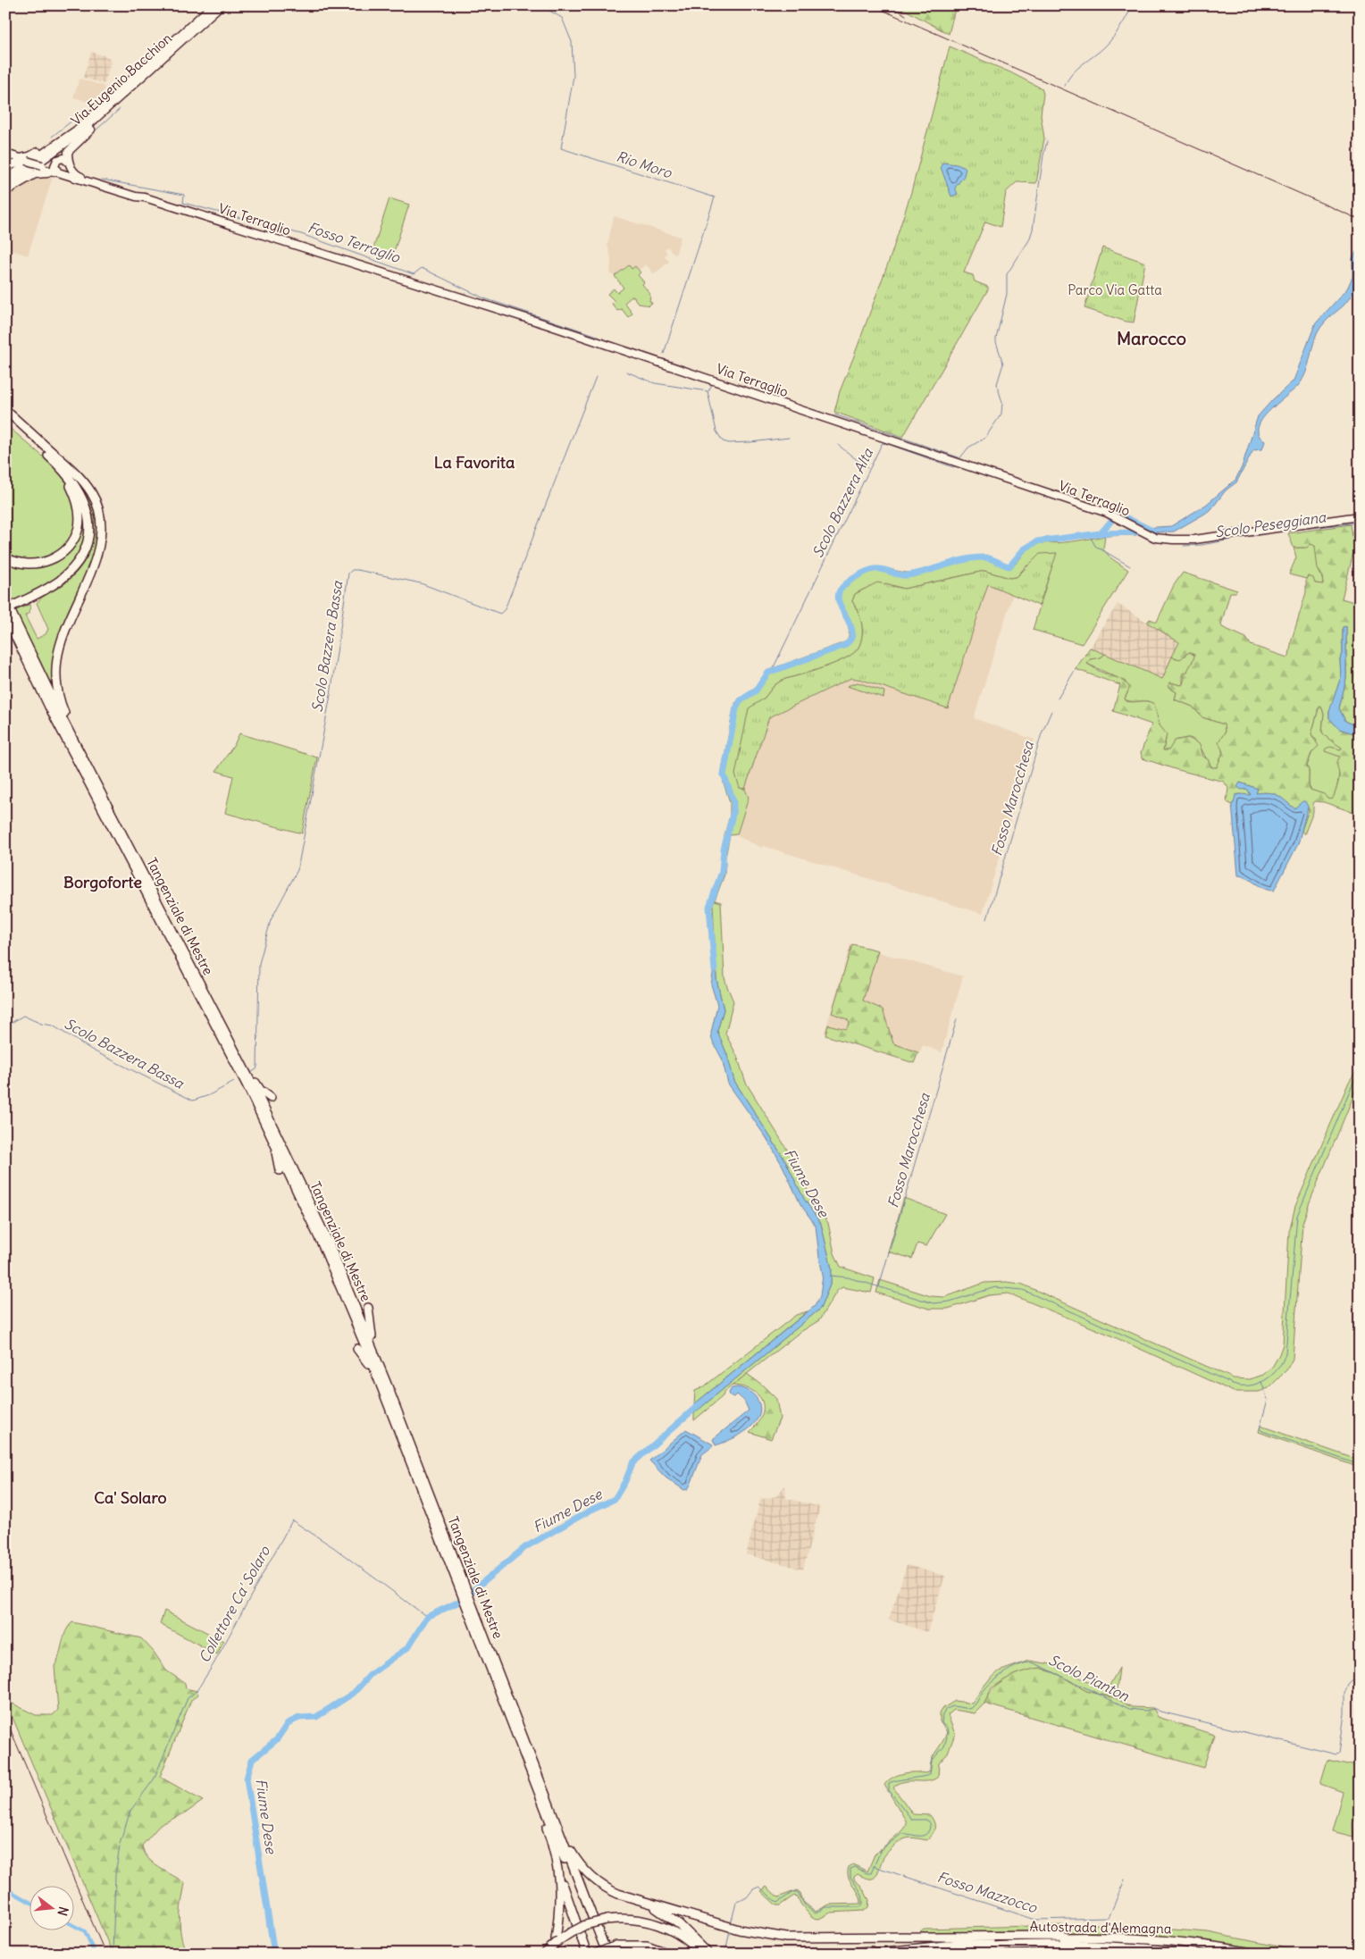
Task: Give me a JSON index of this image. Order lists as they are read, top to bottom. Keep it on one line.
{"streets":{"highway":["Tangenziale di Mestre","Autostrada d'Alemagna"],"main road":["Via Eugenio Bacchion","Via Terraglio"]},"crossings":[["Via Eugenio Bacchion","Via Terraglio"]],"districts":["Marocco","La Favorita","Borgoforte","Ca' Solaro"],"water":["Rio Moro","Fosso Terraglio","Scolo Bazzera Alta","Scolo Peseggiana","Scolo Bazzera Bassa","Fosso Marocchesa","Fiume Dese","Collettore Ca' Solaro","Scolo Pianton","Fosso Mazzocco"],"parks":["Parco Via Gatta"],"north":"right"}
